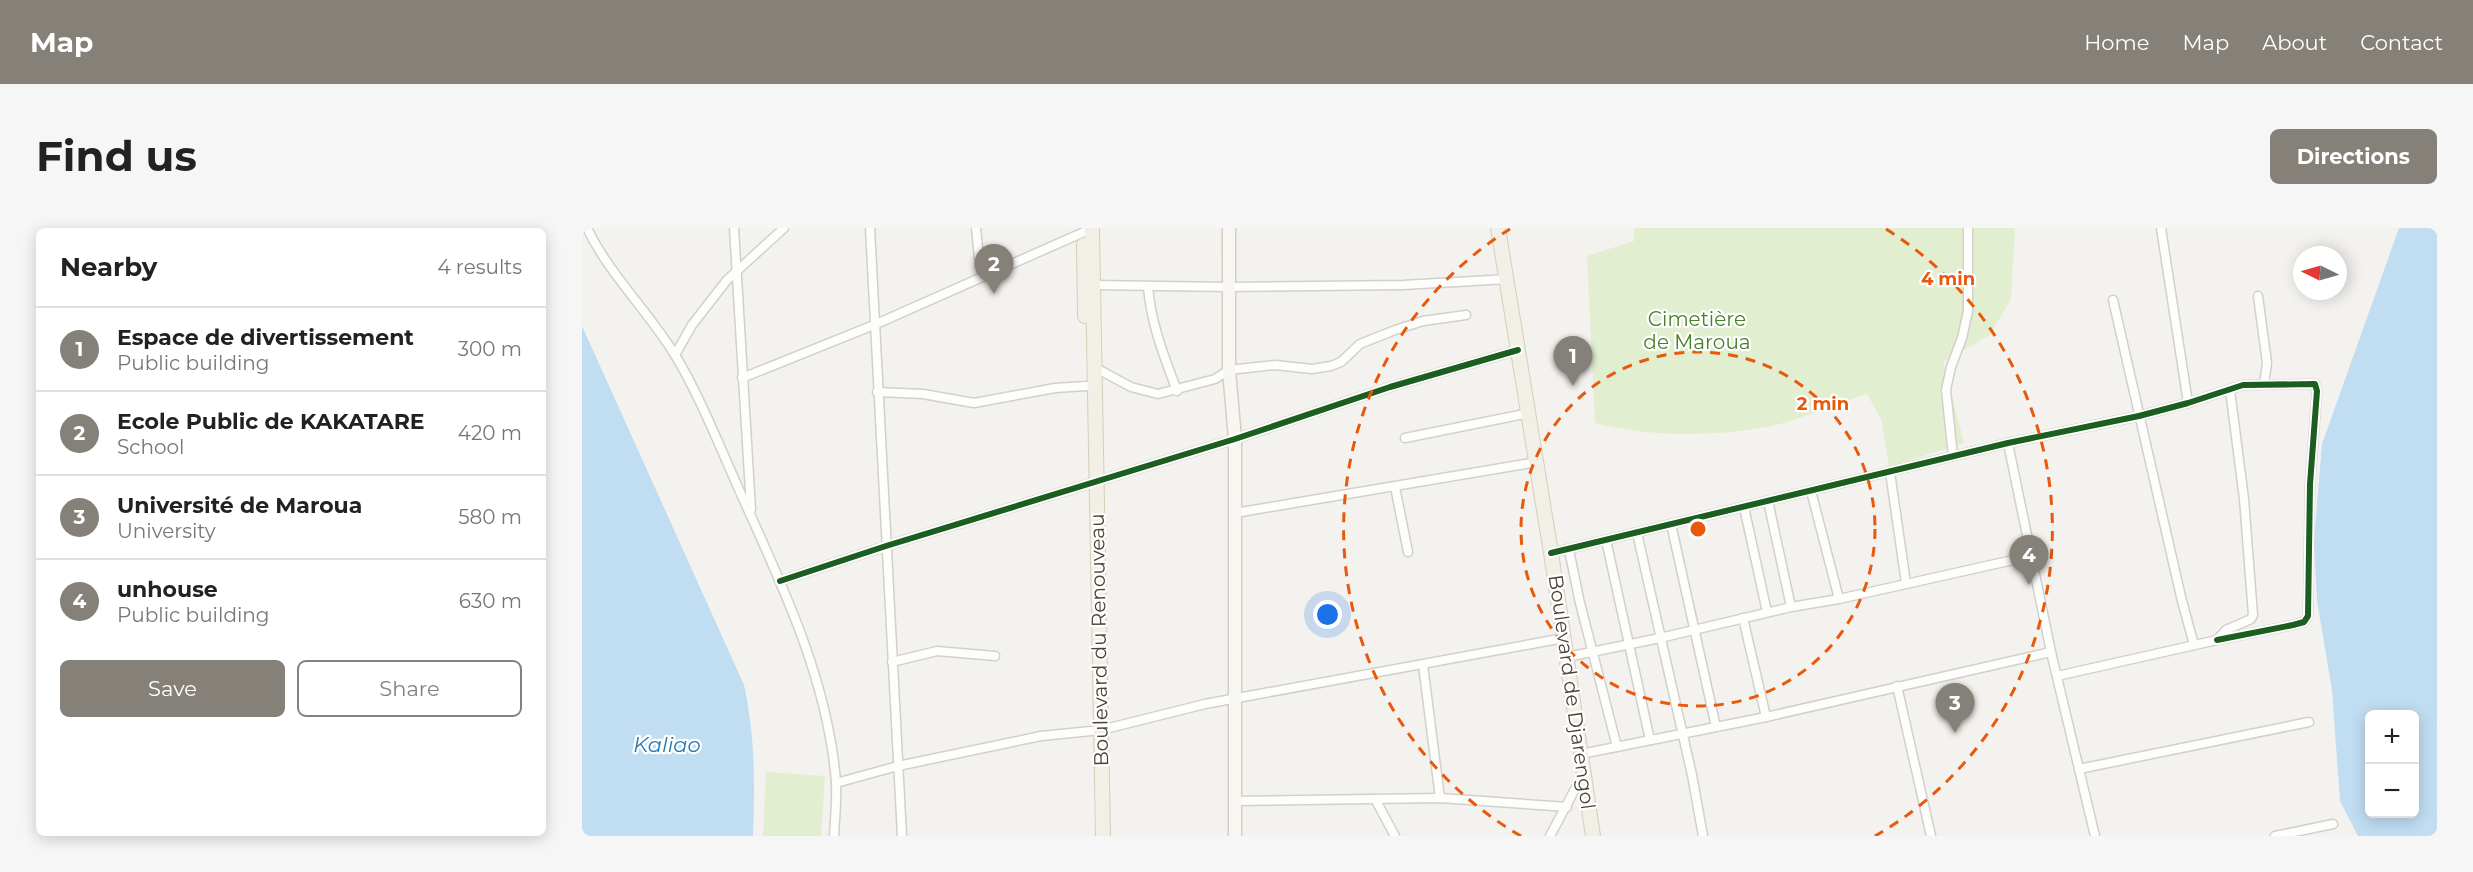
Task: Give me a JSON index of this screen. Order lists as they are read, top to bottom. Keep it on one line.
{"streets":{"main road":["Boulevard du Renouveau","Boulevard de Djarengol"]},"water":["Kaliao"],"parks":["Cimetière de Maroua"],"north":"left","page":{"header":"Map","nav":["Home","Map","About","Contact"],"buttons":["Directions",["Save","Share"]],"title":"Find us","heading":["Nearby","4 results"],"pins":["2","1","4","3"],"list":[{"mark":"1","name":"Espace de divertissement","note":"Public building","value":"300 m"},{"mark":"2","name":"Ecole Public de KAKATARE","note":"School","value":"420 m"},{"mark":"3","name":"Université de Maroua","note":"University","value":"580 m"},{"mark":"4","name":"unhouse","note":"Public building","value":"630 m"}],"map_buttons":["+","−"]},"rings":["4 min","2 min"]}
